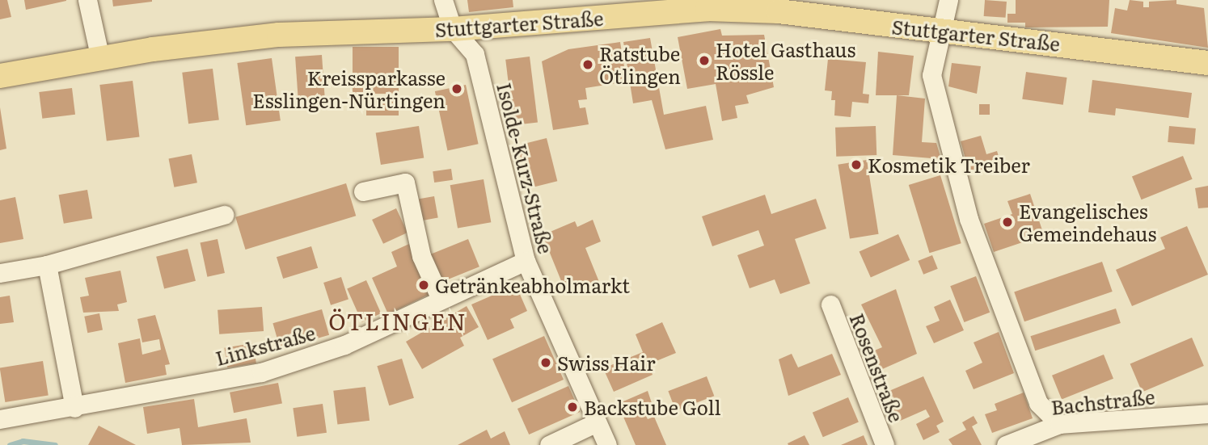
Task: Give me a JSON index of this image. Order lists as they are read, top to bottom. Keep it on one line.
{"streets":{"main road":["Stuttgarter Straße"],"street":["Isolde-Kurz-Straße","Linkstraße","Rosenstraße","Bachstraße"]},"crossings":[["Stuttgarter Straße","Isolde-Kurz-Straße"],["Isolde-Kurz-Straße","Linkstraße"]],"districts":["ÖTLINGEN"],"places":["Hotel Gasthaus Rössle","Ratstube Ötlingen","Kreissparkasse Esslingen-Nürtingen","Kosmetik Treiber","Evangelisches Gemeindehaus","Getränkeabholmarkt","Swiss Hair","Backstube Goll"]}
